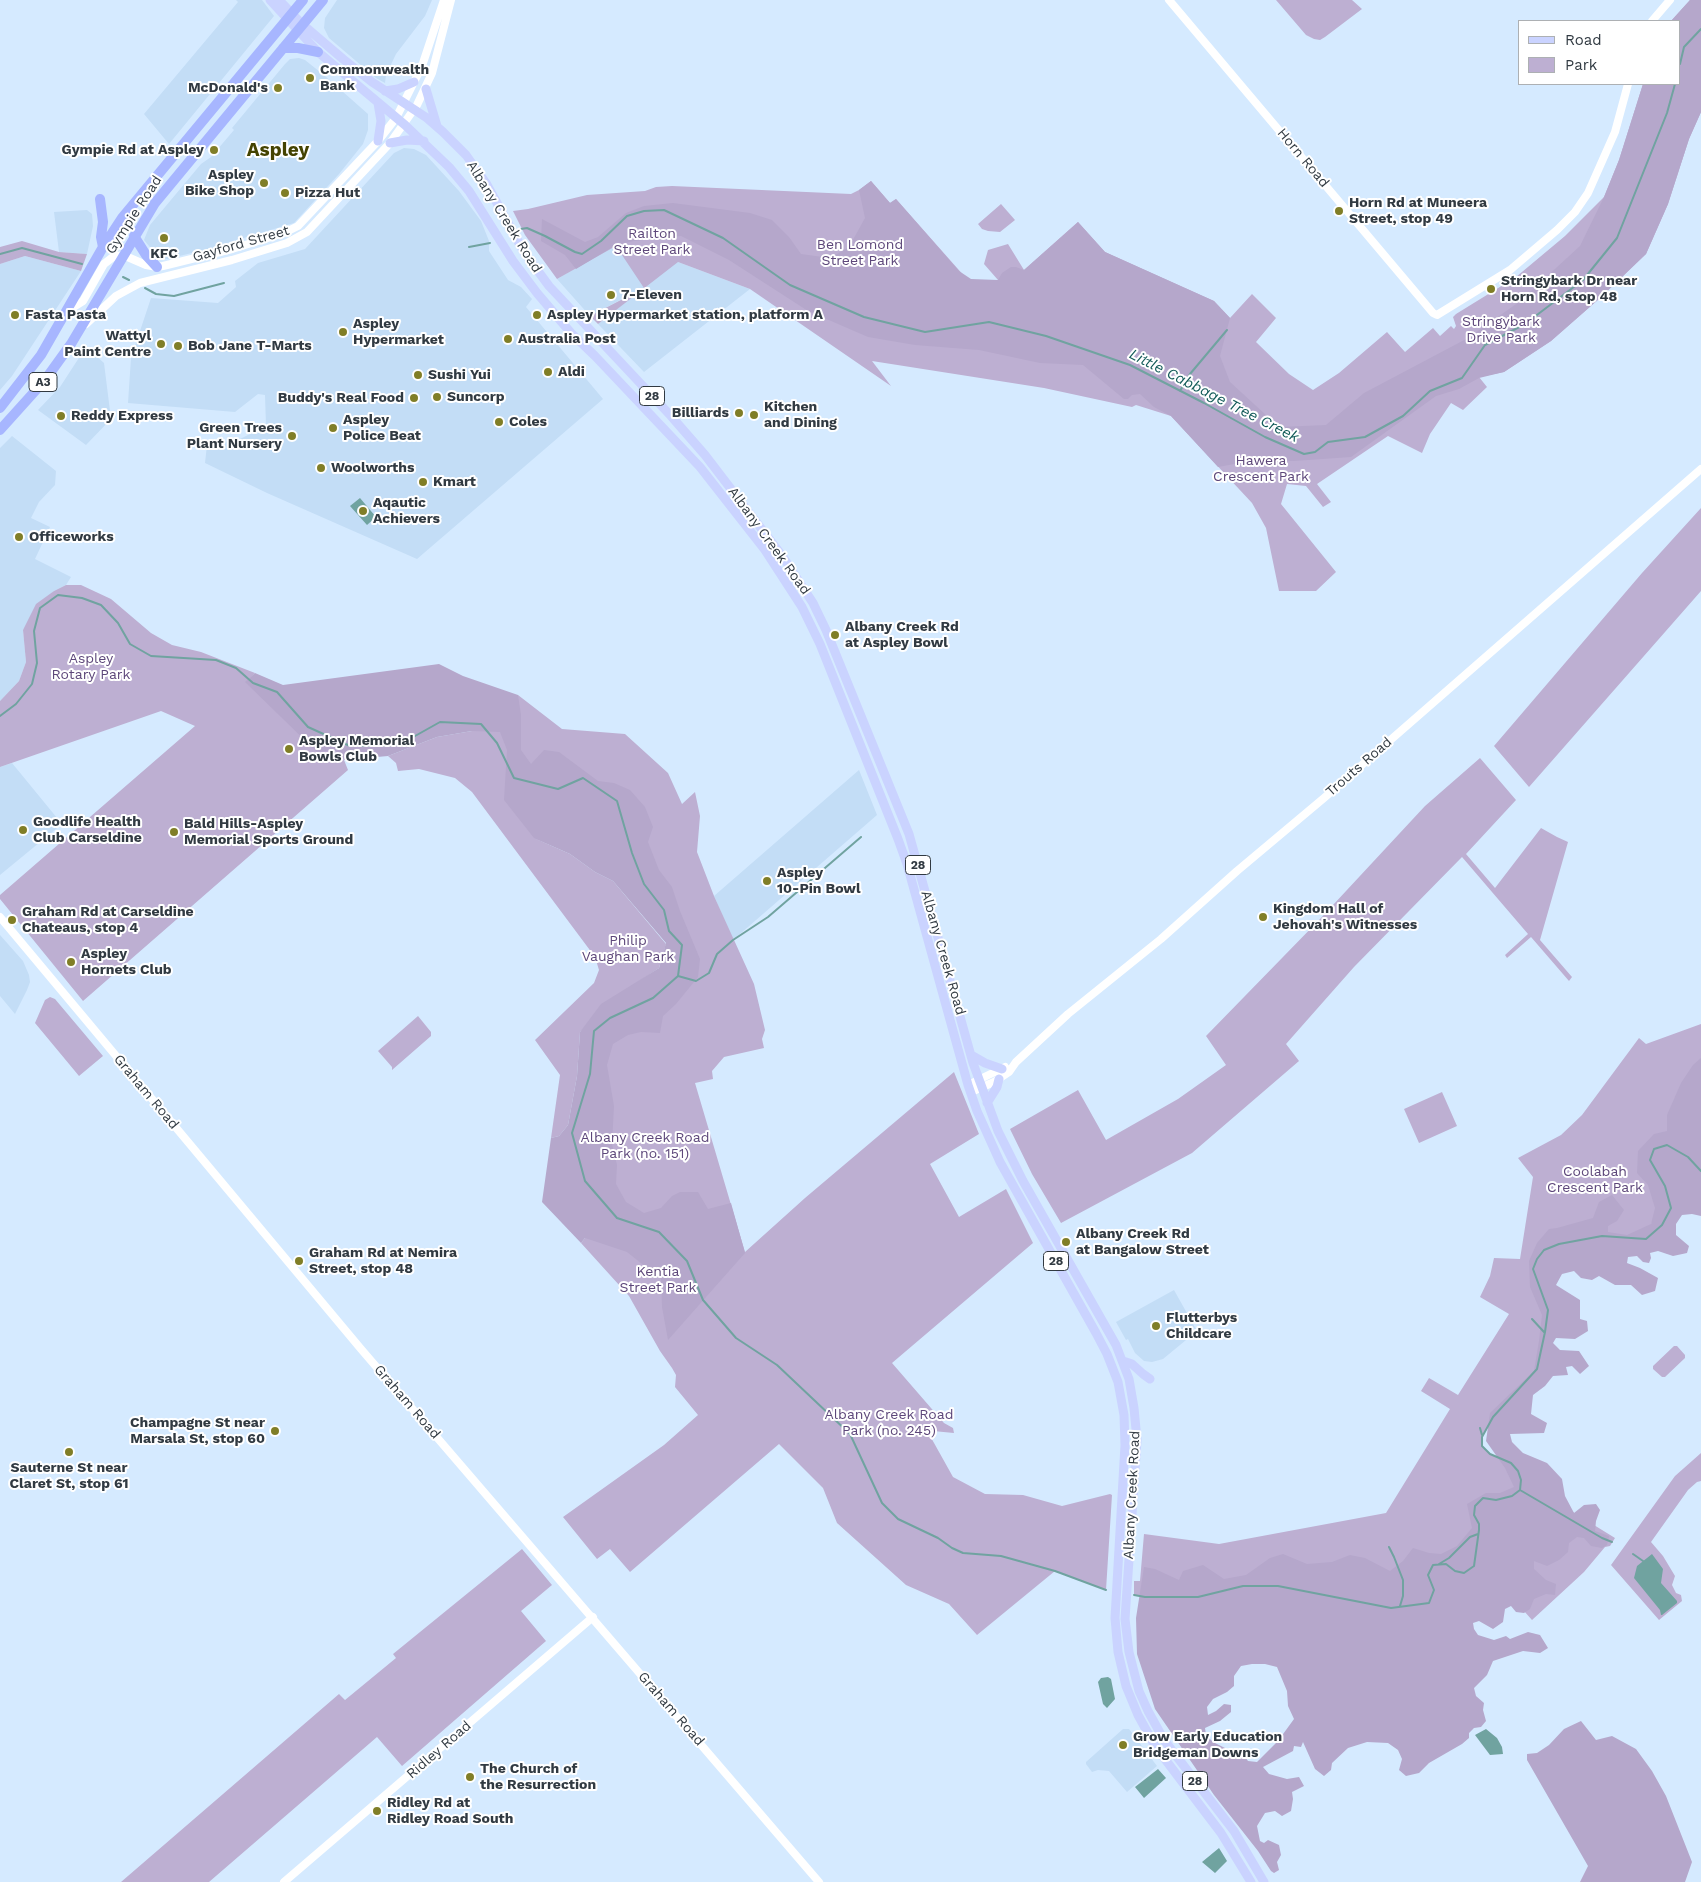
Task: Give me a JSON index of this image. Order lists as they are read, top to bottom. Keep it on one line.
{"streets":{"highway":["Gympie Road","A3"],"main road":["Albany Creek Road","28"],"street":["Horn Road","Gayford Street","Trouts Road","Graham Road","Ridley Road"]},"crossings":[["Gympie Road","Gayford Street"],["Gympie Road","28"],["Albany Creek Road","Gayford Street"],["Albany Creek Road","28"],["Albany Creek Road","Trouts Road"],["Gayford Street","28"],["Graham Road","Ridley Road"]],"districts":["Aspley"],"water":["Little Cabbage Tree Creek"],"parks":["Railton Street Park","Ben Lomond Street Park","Stringybark Drive Park","Hawera Crescent Park","Aspley Rotary Park","Philip Vaughan Park","Albany Creek Road Park (no. 151)","Coolabah Crescent Park","Kentia Street Park","Albany Creek Road Park (no. 245)"],"places":["Commonwealth Bank","McDonald's","Gympie Rd at Aspley","Aspley Bike Shop","Pizza Hut","Horn Rd at Muneera Street, stop 49","KFC","Stringybark Dr near Horn Rd, stop 48","7-Eleven","Fasta Pasta","Aspley Hypermarket station, platform A","Aspley Hypermarket","Australia Post","Wattyl Paint Centre","Bob Jane T-Marts","Aldi","Sushi Yui","Suncorp","Buddy's Real Food","Billiards","Kitchen and Dining","Reddy Express","Coles","Aspley Police Beat","Green Trees Plant Nursery","Woolworths","Kmart","Aqautic Achievers","Officeworks","Albany Creek Rd at Aspley Bowl","Aspley Memorial Bowls Club","Goodlife Health Club Carseldine","Bald Hills-Aspley Memorial Sports Ground","Aspley 10-Pin Bowl","Kingdom Hall of Jehovah's Witnesses","Graham Rd at Carseldine Chateaus, stop 4","Aspley Hornets Club","Albany Creek Rd at Bangalow Street","Graham Rd at Nemira Street, stop 48","Flutterbys Childcare","Champagne St near Marsala St, stop 60","Sauterne St near Claret St, stop 61","Grow Early Education Bridgeman Downs","The Church of the Resurrection","Ridley Rd at Ridley Road South"],"legend":["Road","Park"]}
